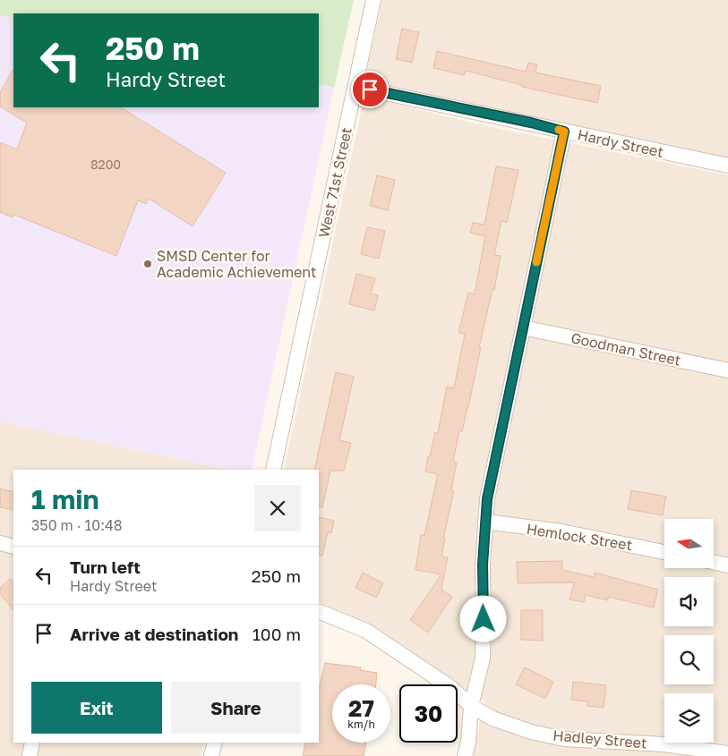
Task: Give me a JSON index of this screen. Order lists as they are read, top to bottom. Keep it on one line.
{"streets":{"street":["Hardy Street","West 71st Street","Goodman Street","Hemlock Street","Hadley Street"]},"crossings":[["Hardy Street","West 71st Street"]],"places":["SMSD Center for Academic Achievement"],"house_numbers":["8200"],"north":"left","page":{"turn":["250 m","Hardy Street"],"heading":["1 min","350 m · 10:48"],"list":[{"name":"Turn left","note":"Hardy Street","value":"250 m"},{"name":"Arrive at destination","value":"100 m"}],"buttons":["Exit","Share"],"speed":"27 km/h","limit":"30"}}
